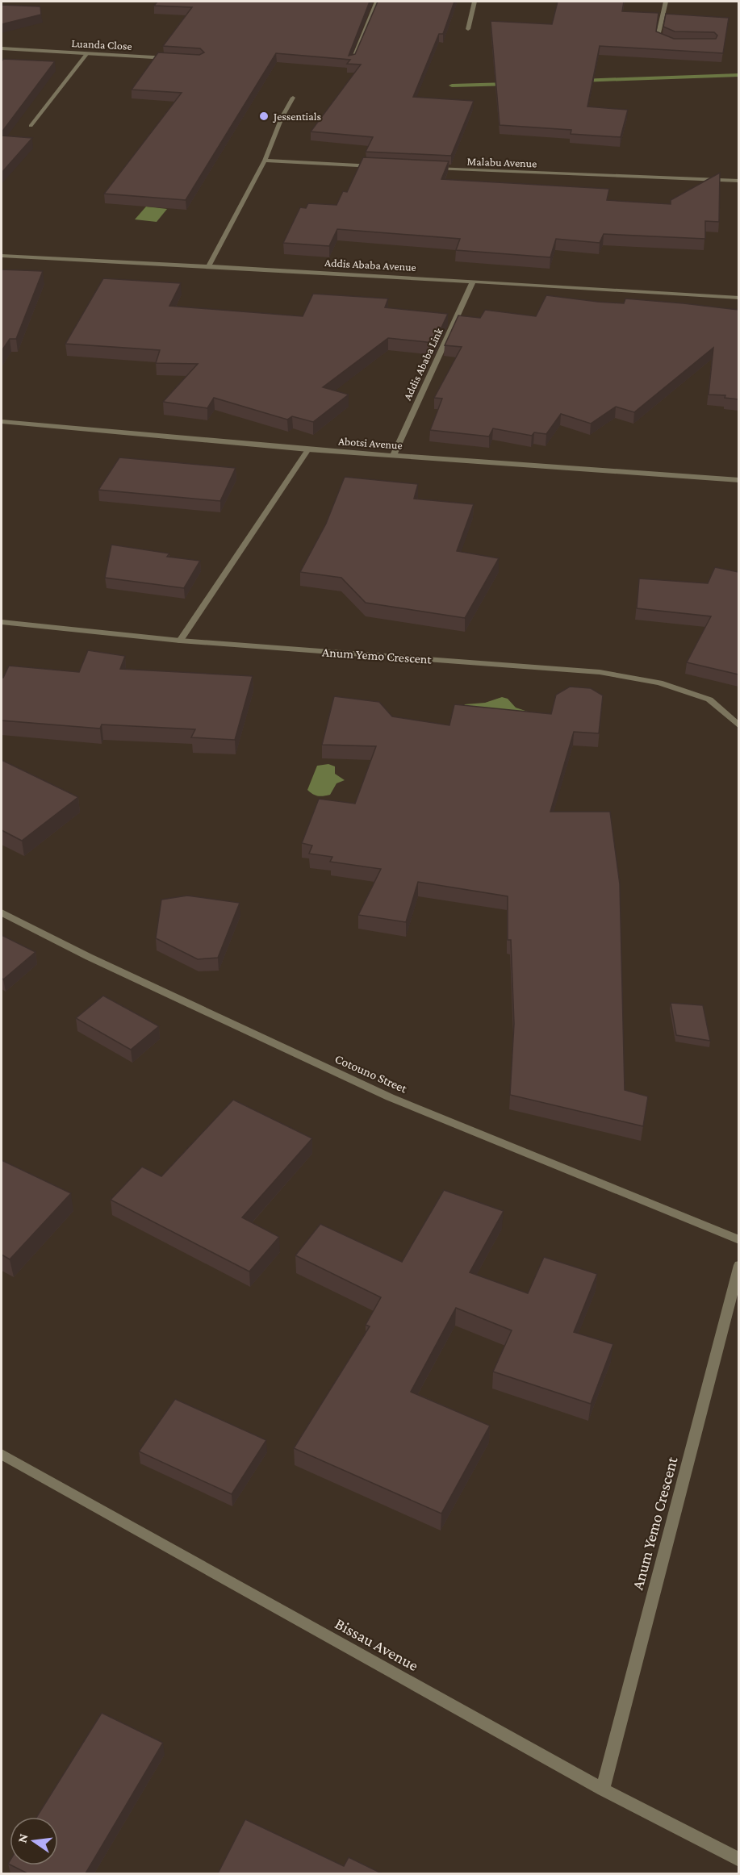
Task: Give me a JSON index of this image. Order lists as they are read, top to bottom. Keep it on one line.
{"streets":{"street":["Luanda Close","Malabu Avenue","Addis Ababa Avenue","Addis Ababa Link","Abotsi Avenue","Anum Yemo Crescent","Cotouno Street","Bissau Avenue"]},"crossings":[["Addis Ababa Avenue","Addis Ababa Link"],["Addis Ababa Link","Abotsi Avenue"],["Anum Yemo Crescent","Bissau Avenue"]],"places":["Jessentials"],"north":"left"}
